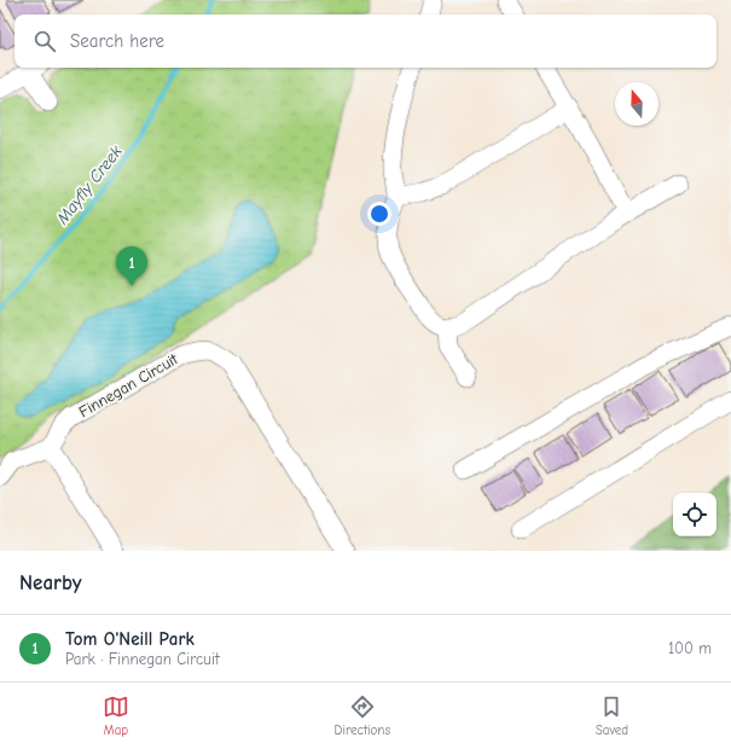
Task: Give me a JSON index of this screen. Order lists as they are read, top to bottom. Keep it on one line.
{"streets":{"street":["Finnegan Circuit"]},"water":["Mayfly Creek"],"north":"top","page":{"search":"Search here","pins":"1","heading":"Nearby","list":[{"mark":"1","name":"Tom O'Neill Park","note":"Park · Finnegan Circuit","value":"100 m"}],"nav":["Map","Directions","Saved"]}}
